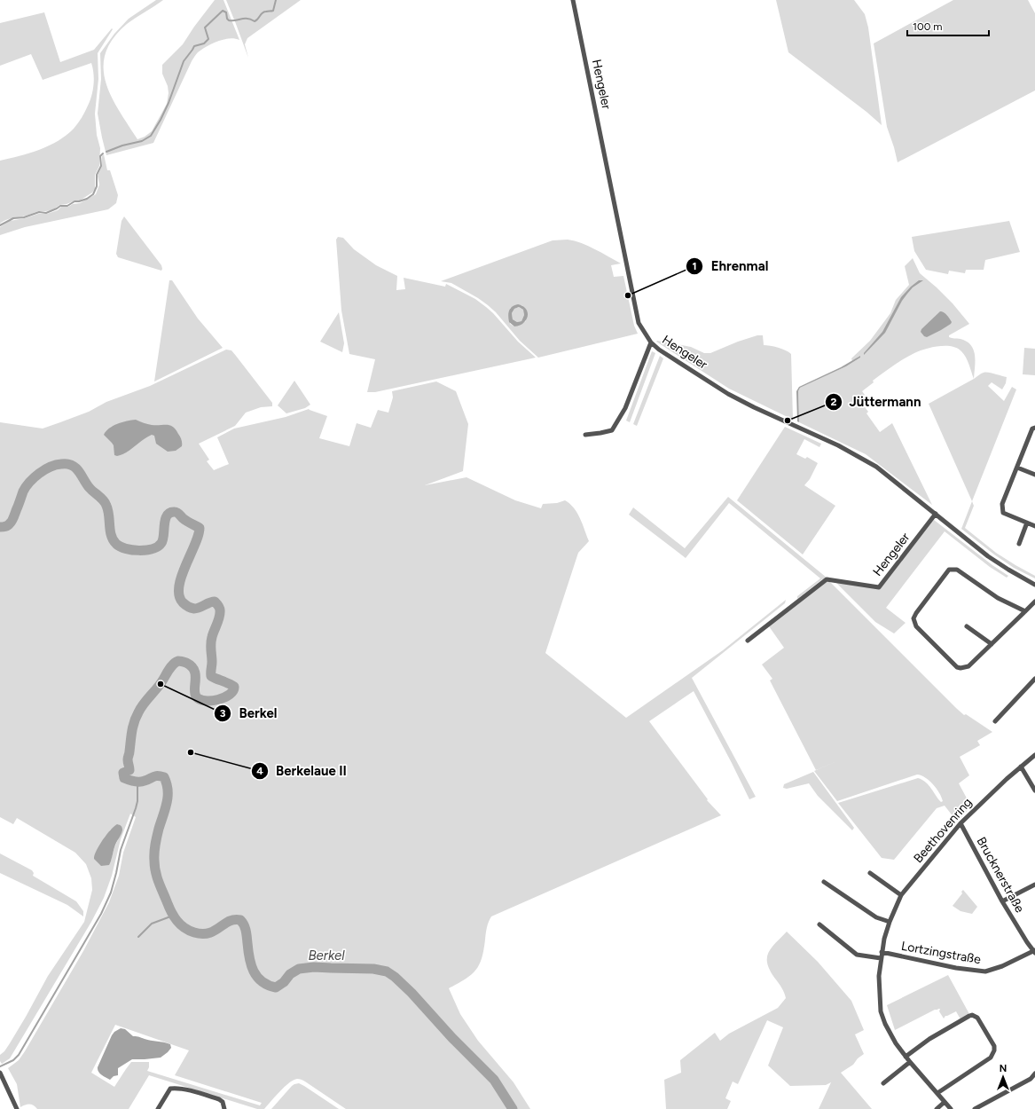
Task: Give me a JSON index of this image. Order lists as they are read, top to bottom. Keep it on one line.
{"streets":{"street":["Hengeler","Beethovenring","Brucknerstraße","Lortzingstraße"]},"crossings":[["Beethovenring","Brucknerstraße"],["Beethovenring","Lortzingstraße"],["Brucknerstraße","Lortzingstraße"]],"water":["Berkel"],"places":["Ehrenmal","Jüttermann","Berkel","Berkelaue II"],"scale_bar":"100 m","north":"top"}
